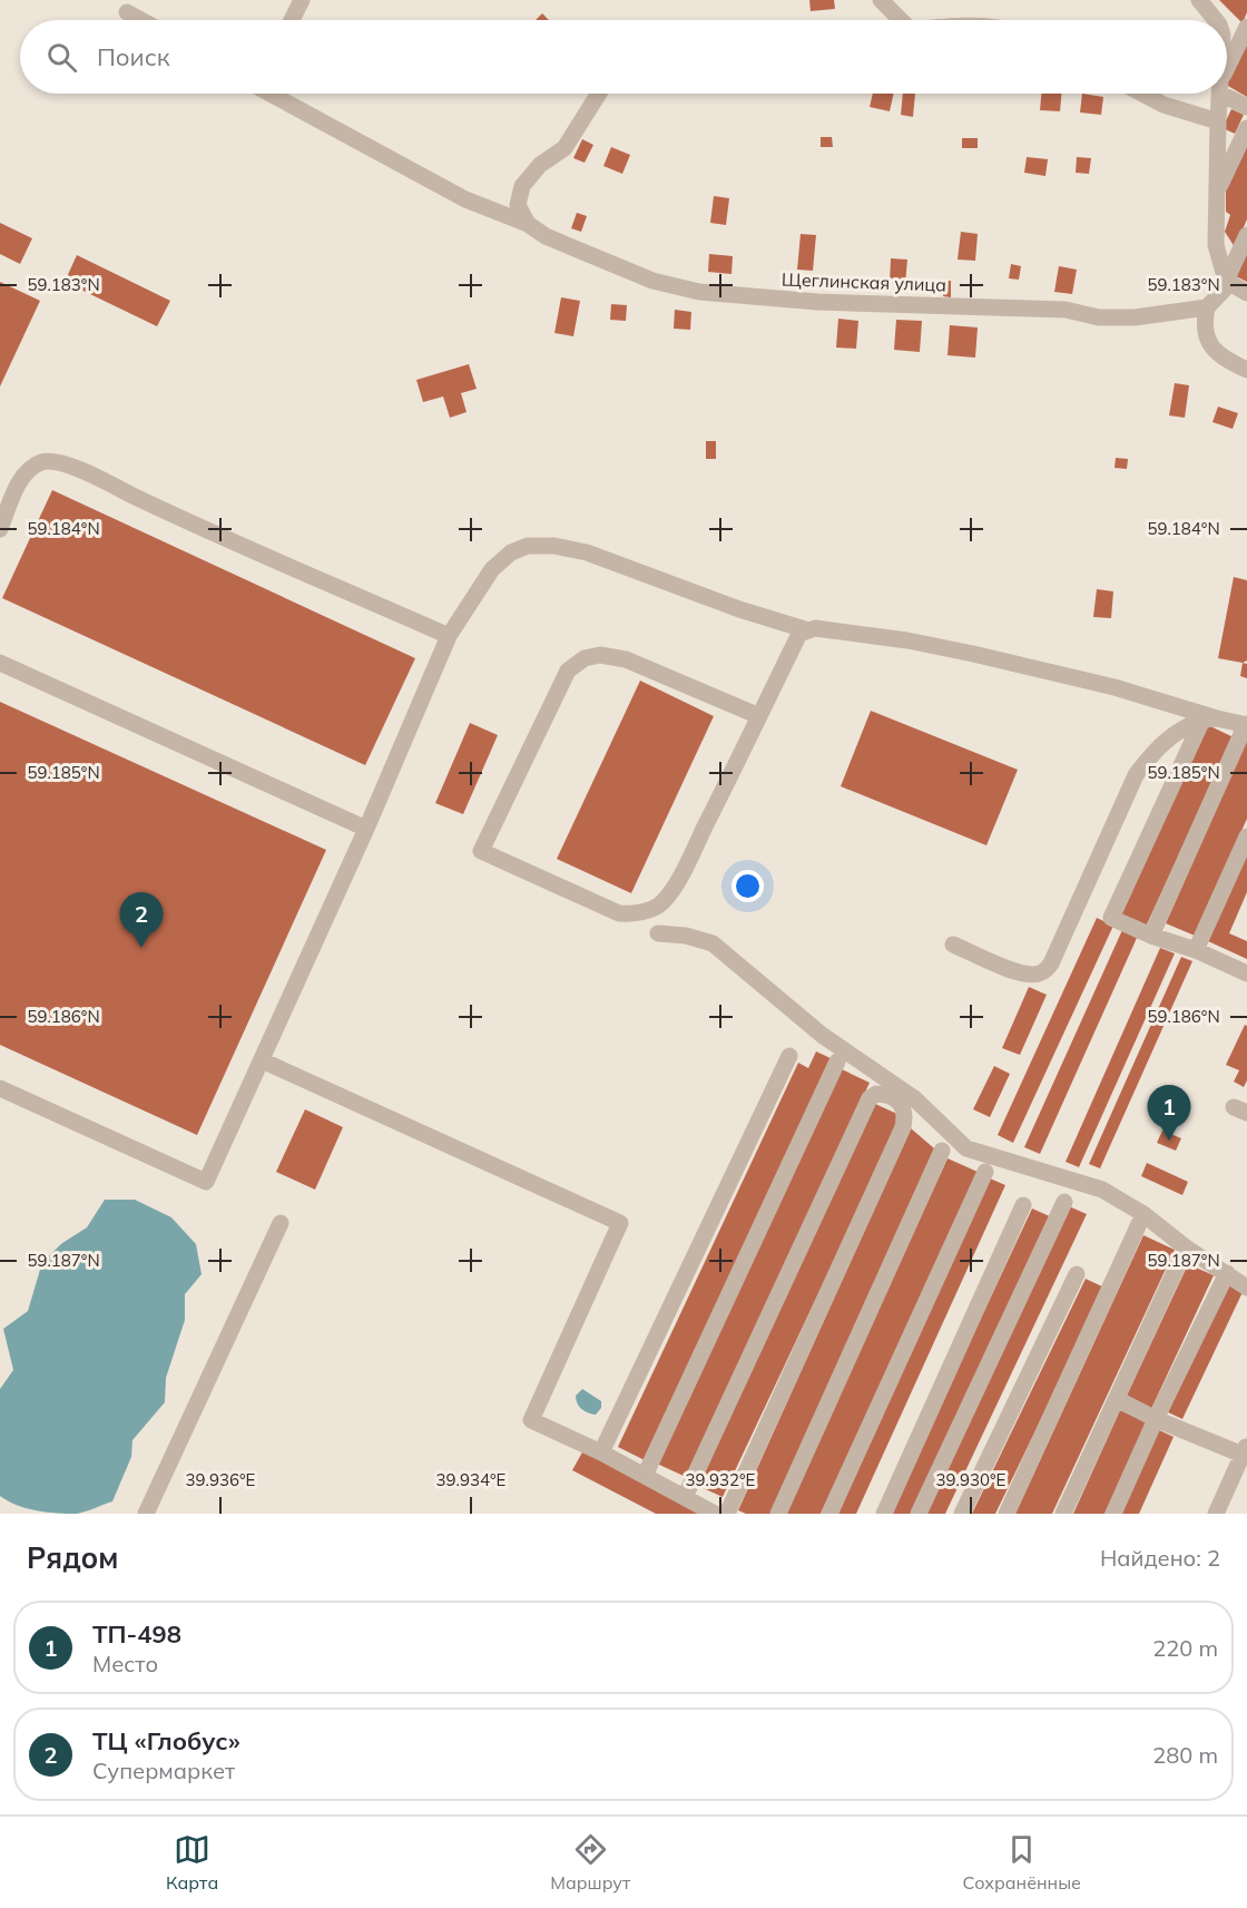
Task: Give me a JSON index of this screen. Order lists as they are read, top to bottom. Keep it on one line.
{"streets":{"street":["Щеглинская улица"]},"page":{"search":"Поиск","pins":["2","1"],"heading":["Рядом","Найдено: 2"],"list":[{"mark":"1","name":"ТП-498","note":"Место","value":"220 m"},{"mark":"2","name":"ТЦ «Глобус»","note":"Супермаркет","value":"280 m"}],"nav":["Карта","Маршрут","Сохранённые"]},"coordinates":["59.183°N","59.184°N","59.185°N","59.186°N","59.187°N","39.936°E","39.934°E","39.932°E","39.930°E"]}
